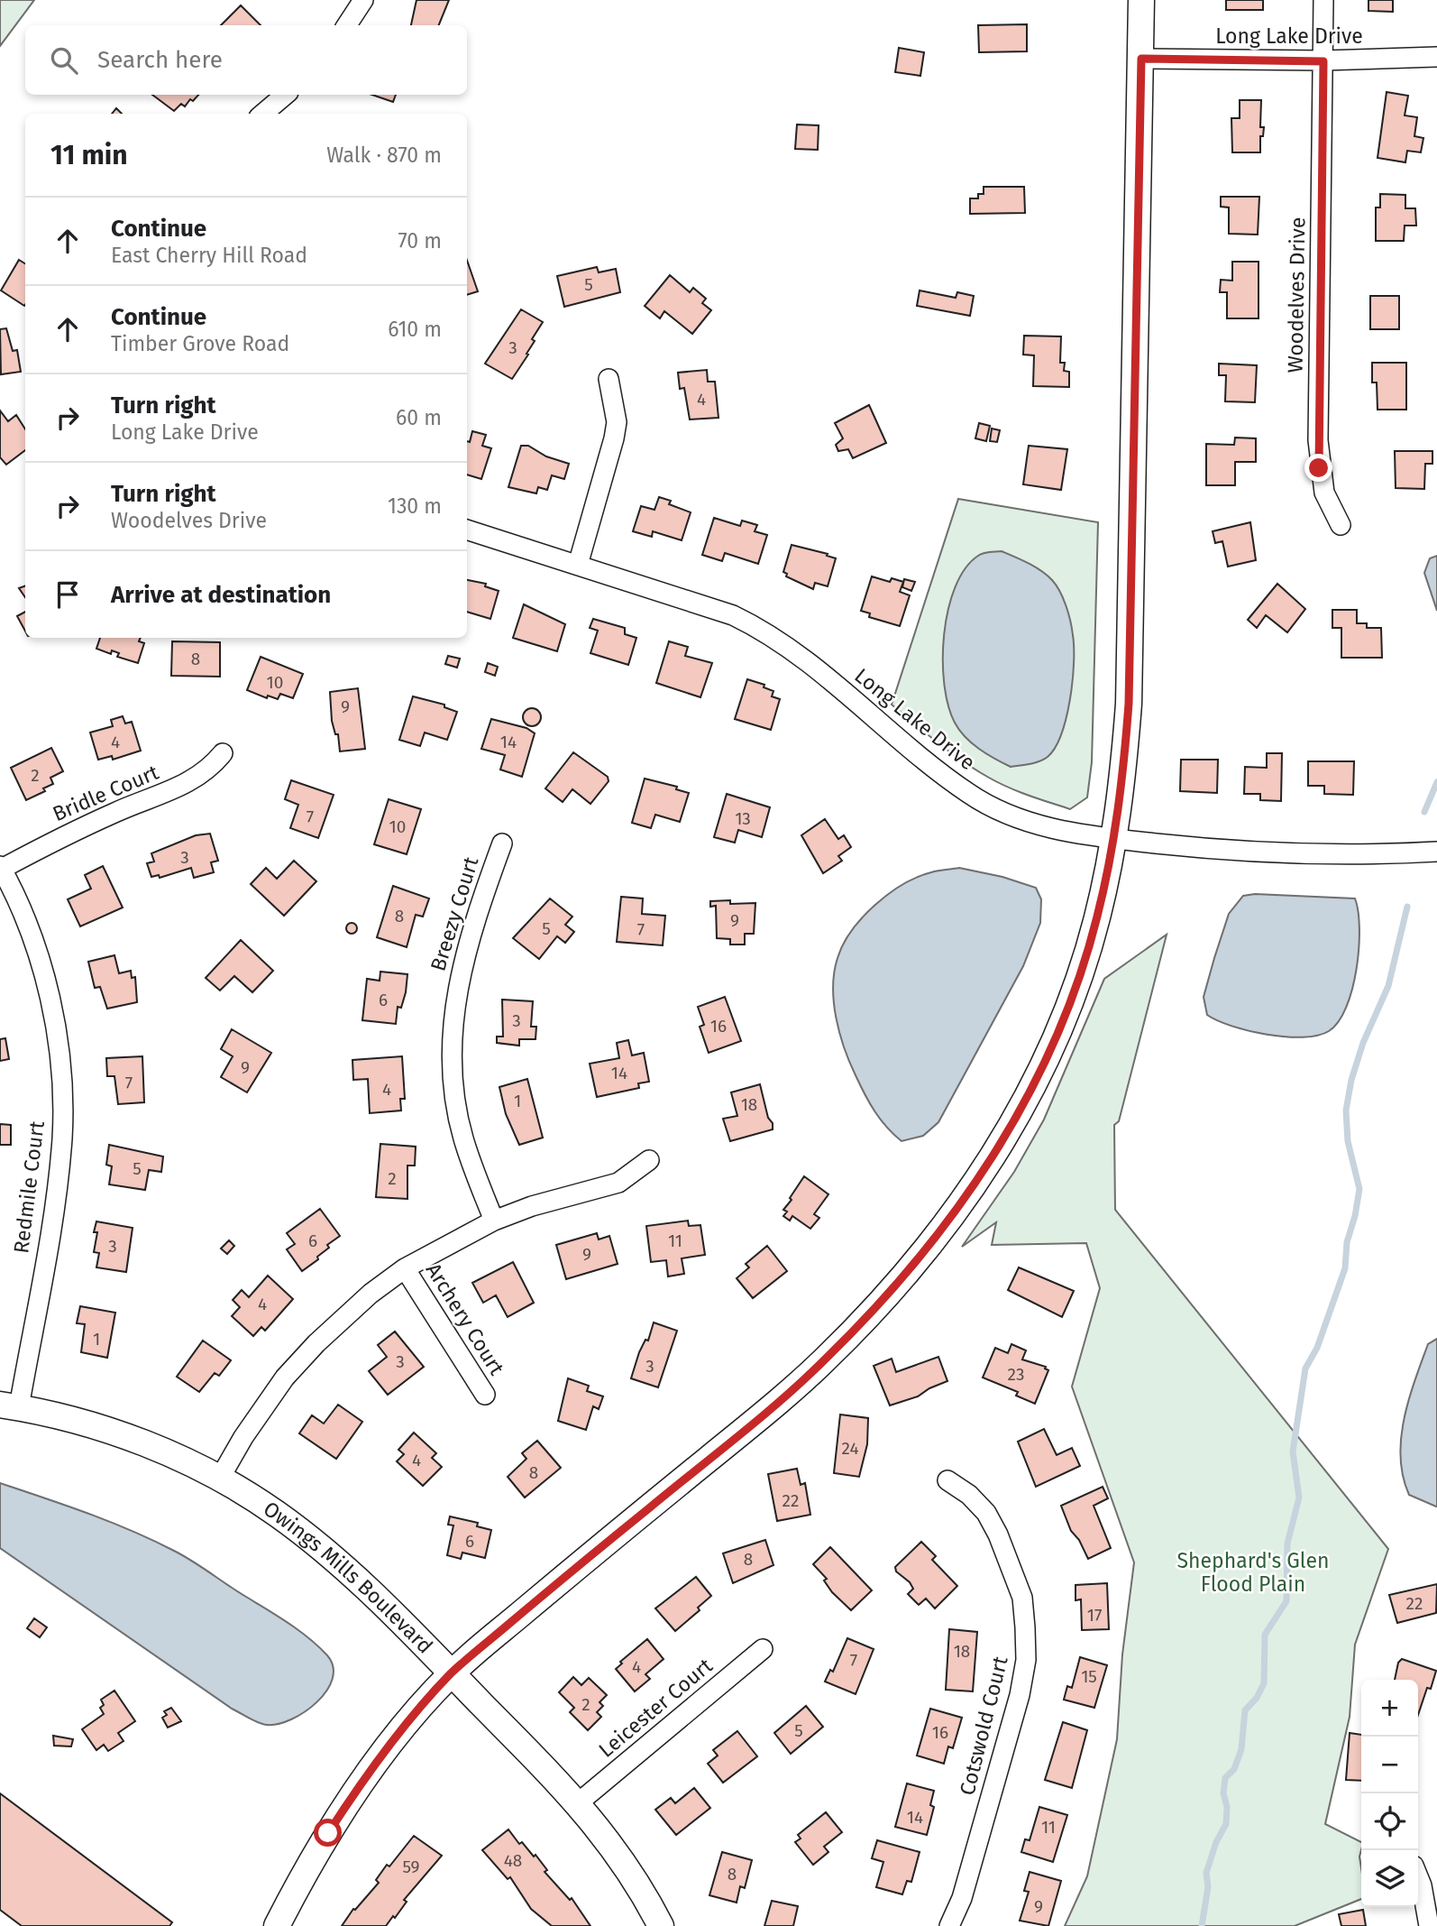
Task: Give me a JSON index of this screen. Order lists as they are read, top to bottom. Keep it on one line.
{"streets":{"street":["Long Lake Drive","Woodelves Drive","Bridle Court","Breezy Court","Redmile Court","Archery Court","Owings Mills Boulevard","Leicester Court","Cotswold Court"]},"crossings":[["Long Lake Drive","Woodelves Drive"],["Bridle Court","Redmile Court"],["Redmile Court","Owings Mills Boulevard"],["Owings Mills Boulevard","Leicester Court"]],"parks":["Shephard's Glen Flood Plain"],"house_numbers":["5","3","4","8","10","9","4","14","2","7","13","10","3","8","9","5","7","6","3","16","9","14","7","4","1","18","5","2","6","11","3","9","4","1","3","3","23","24","4","8","22","6","8","22","17","18","7","4","15","2","5","16","14","11","48","59","8","9"],"page":{"search":"Search here","heading":["11 min","Walk · 870 m"],"list":[["Continue","East Cherry Hill Road","70 m"],["Continue","Timber Grove Road","610 m"],["Turn right","Long Lake Drive","60 m"],["Turn right","Woodelves Drive","130 m"],"Arrive at destination"],"map_buttons":["+","−"]}}
